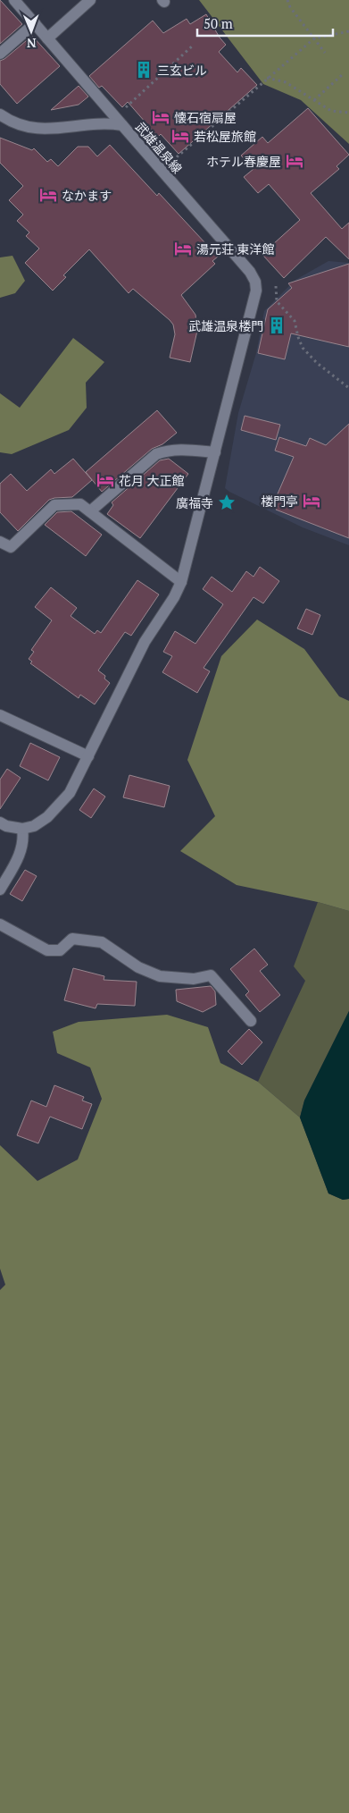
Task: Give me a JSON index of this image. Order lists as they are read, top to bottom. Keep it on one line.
{"streets":{"street":["武雄温泉線"]},"places":{"building":["三玄ビル","武雄温泉楼門"],"hotel":["懐石宿扇屋","若松屋旅館","ホテル春慶屋","なかます","湯元荘 東洋館","花月 大正館","楼門亭"],"place":["廣福寺"]},"scale_bar":"50 m","north":"bottom"}
